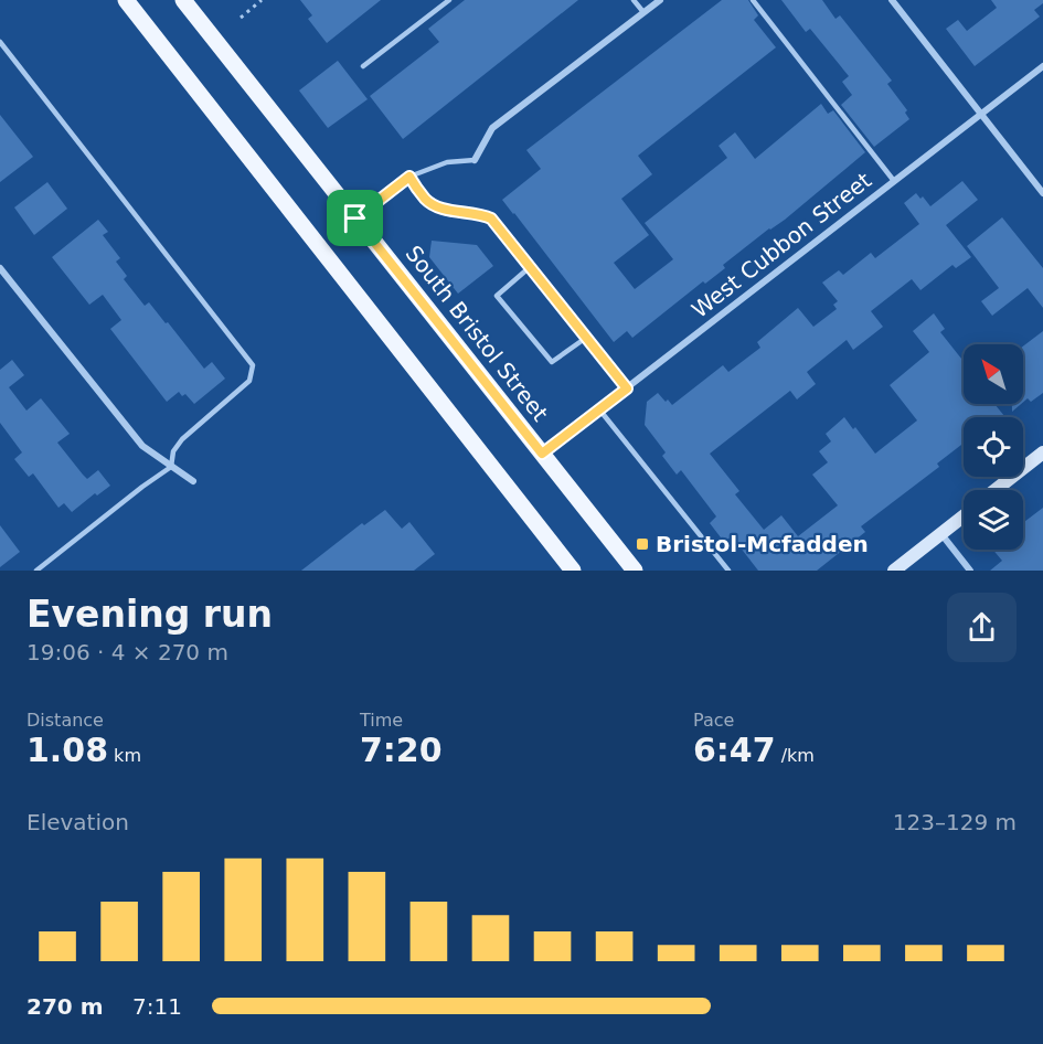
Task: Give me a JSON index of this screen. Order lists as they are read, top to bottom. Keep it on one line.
{"streets":{"main road":["South Bristol Street"],"street":["West Cubbon Street"]},"crossings":[["West Cubbon Street","South Bristol Street"]],"places":{"transit":["Bristol-Mcfadden"]},"north":"top left","page":{"heading":["Evening run","19:06 · 4 × 270 m"],"stats":[["Distance","1.08 km"],["Time","7:20"],["Pace","6:47 /km"]],"chart":["Elevation","123–129 m"],"list":[{"name":"270 m","note":"7:11"}]}}
